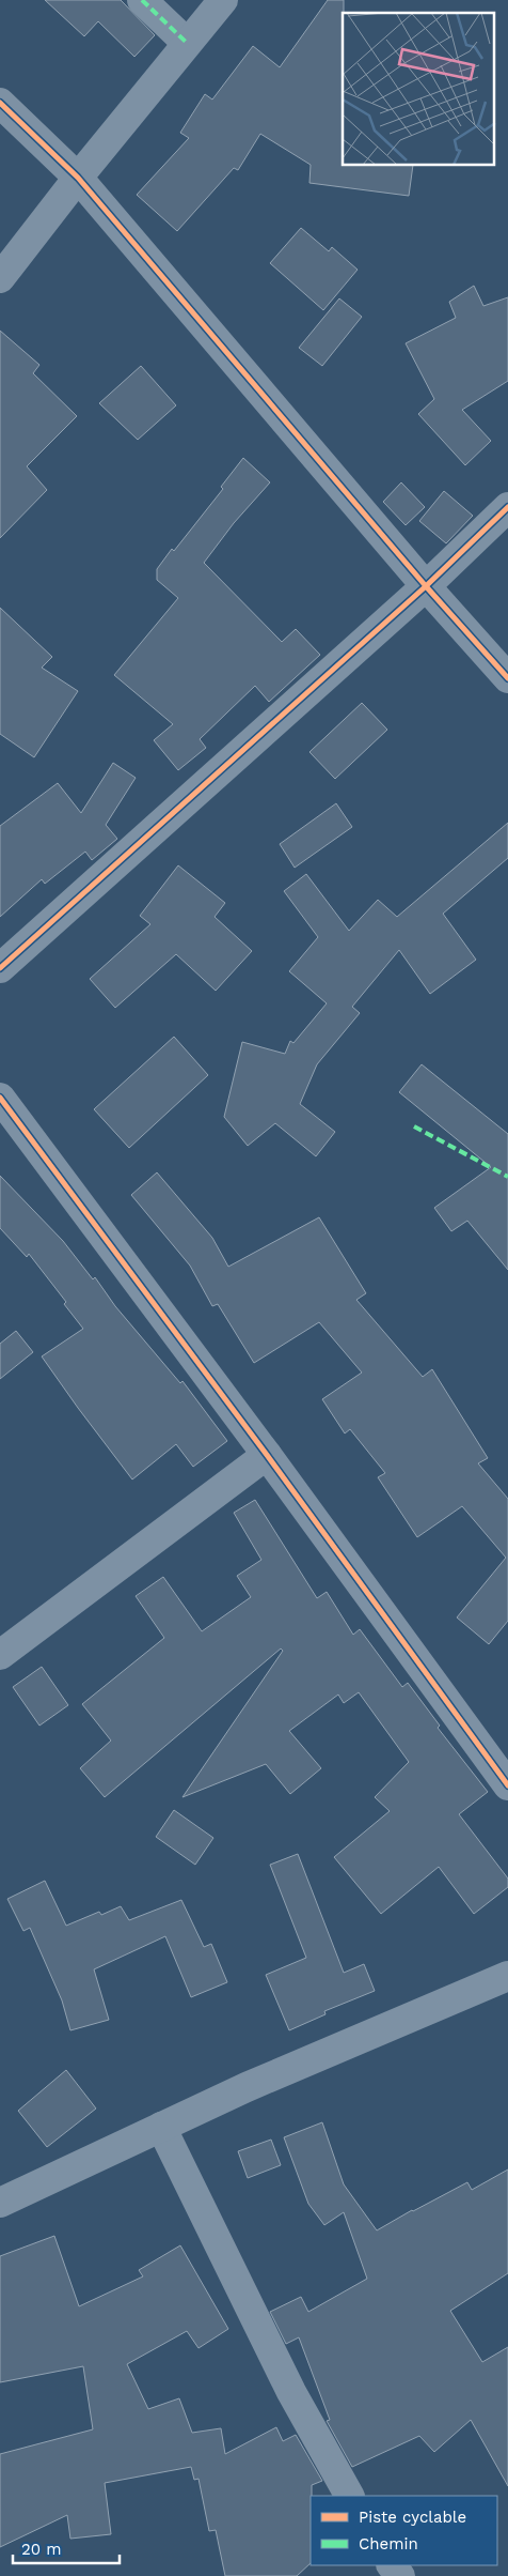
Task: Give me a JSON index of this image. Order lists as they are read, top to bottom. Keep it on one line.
{"legend":["Piste cyclable","Chemin"],"scale_bar":"20 m"}
